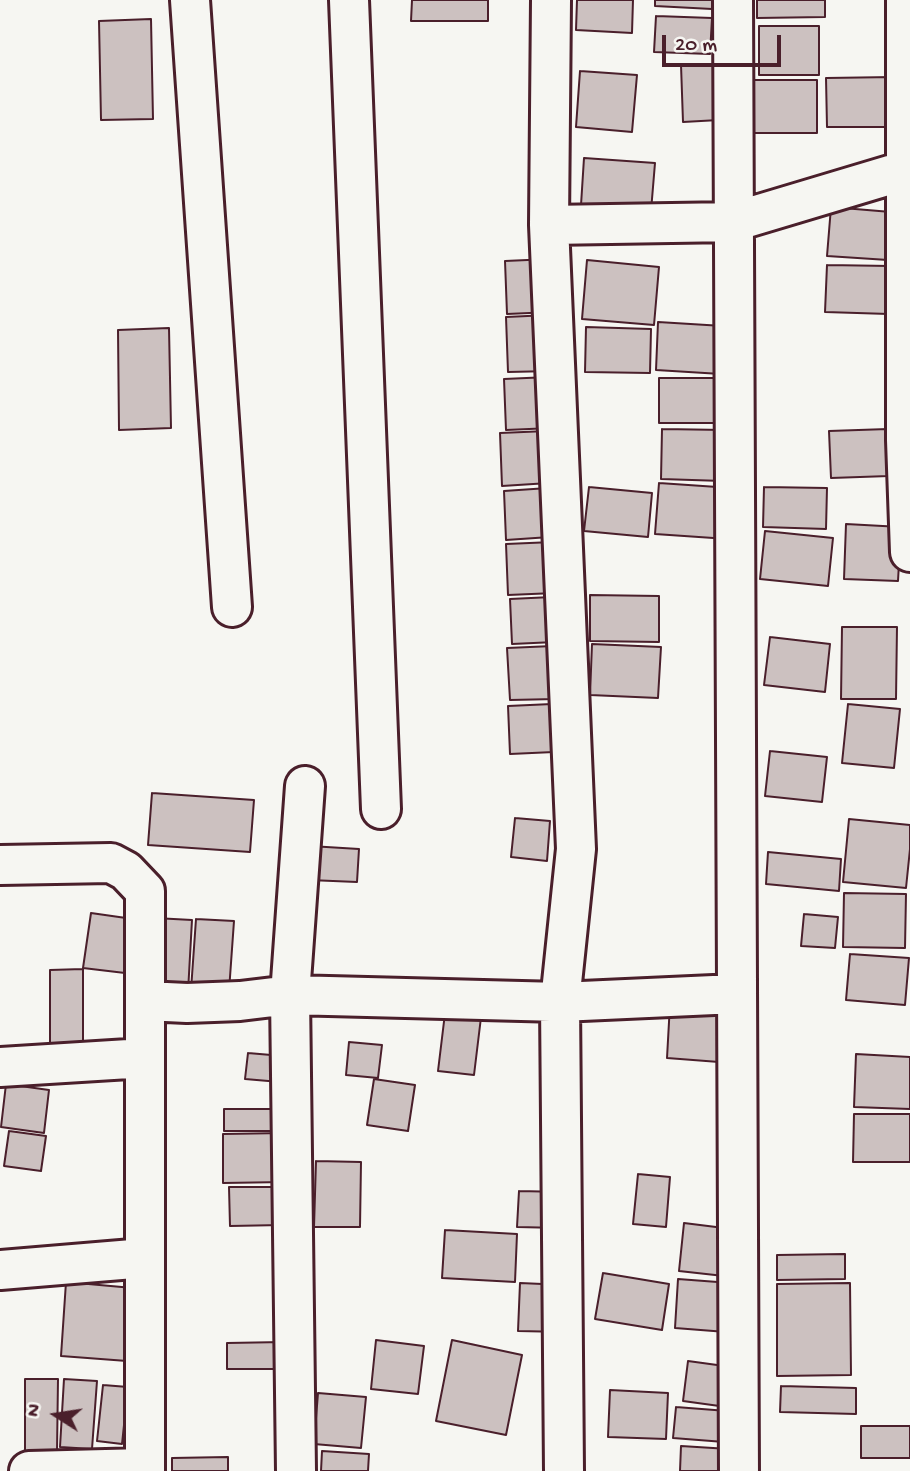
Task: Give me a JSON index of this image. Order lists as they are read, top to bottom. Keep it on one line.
{"scale_bar":"20 m","north":"left"}
